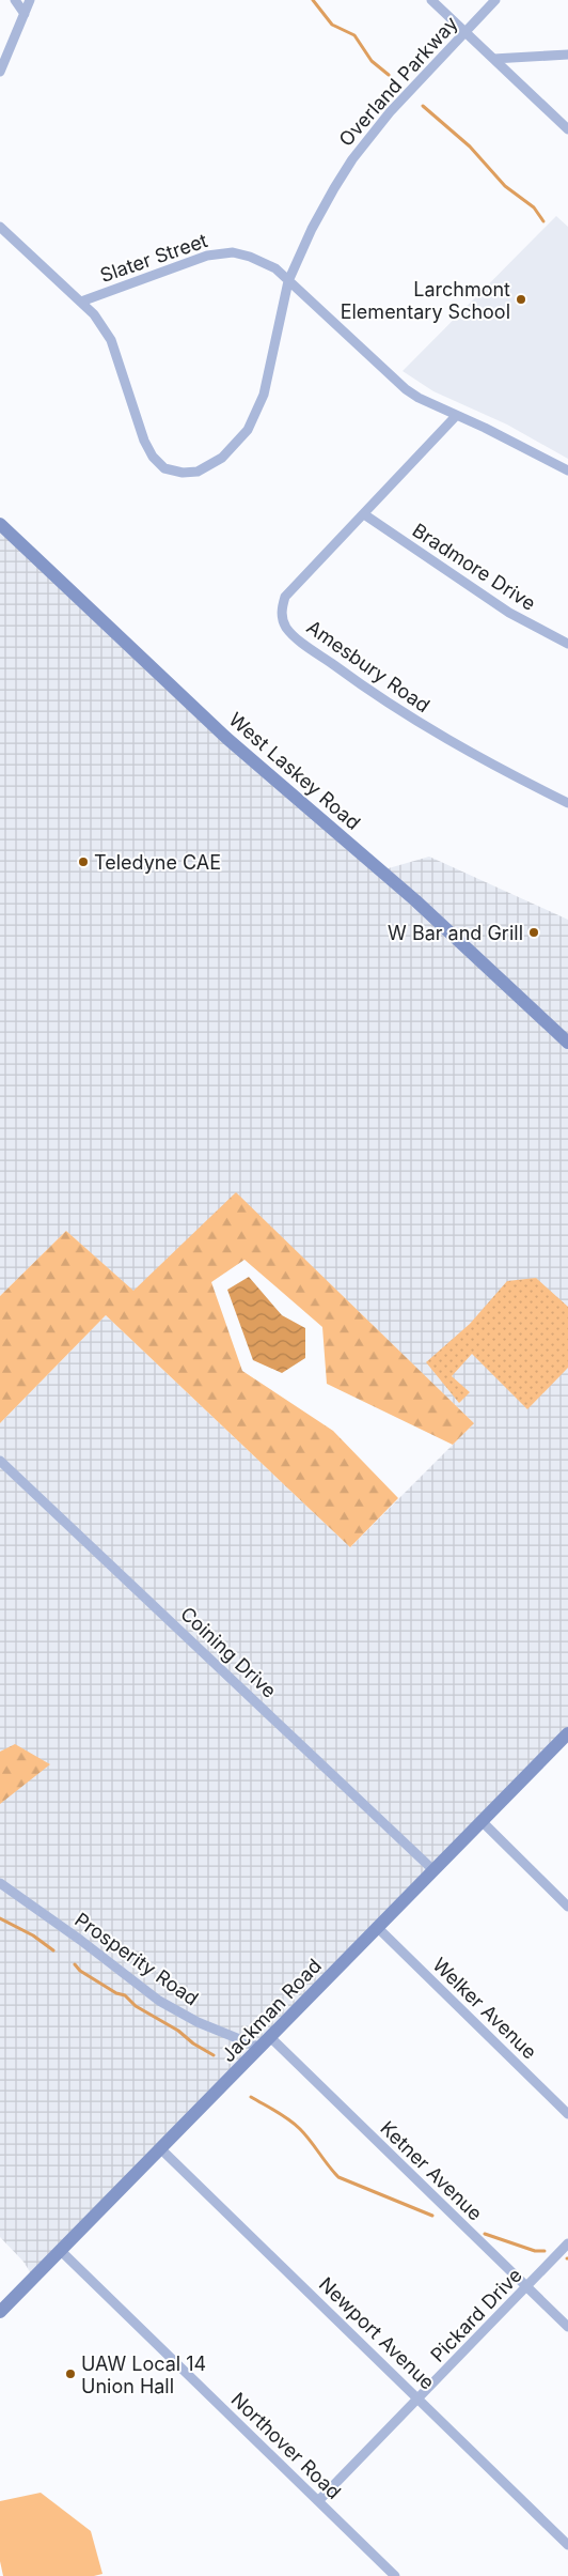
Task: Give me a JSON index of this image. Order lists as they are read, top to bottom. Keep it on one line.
{"streets":{"main road":["West Laskey Road","Jackman Road"],"street":["Overland Parkway","Slater Street","Bradmore Drive","Amesbury Road","Coining Drive","Prosperity Road","Welker Avenue","Ketner Avenue","Pickard Drive","Newport Avenue","Northover Road"]},"crossings":[["Overland Parkway","Slater Street"],["Slater Street","Amesbury Road"],["Bradmore Drive","Amesbury Road"],["Coining Drive","Jackman Road"],["Prosperity Road","Jackman Road"],["Welker Avenue","Jackman Road"],["Jackman Road","Ketner Avenue"],["Jackman Road","Newport Avenue"],["Jackman Road","Northover Road"],["Ketner Avenue","Pickard Drive"],["Pickard Drive","Newport Avenue"],["Pickard Drive","Northover Road"]],"places":["Larchmont Elementary School","Teledyne CAE","W Bar and Grill","UAW Local 14 Union Hall"]}
